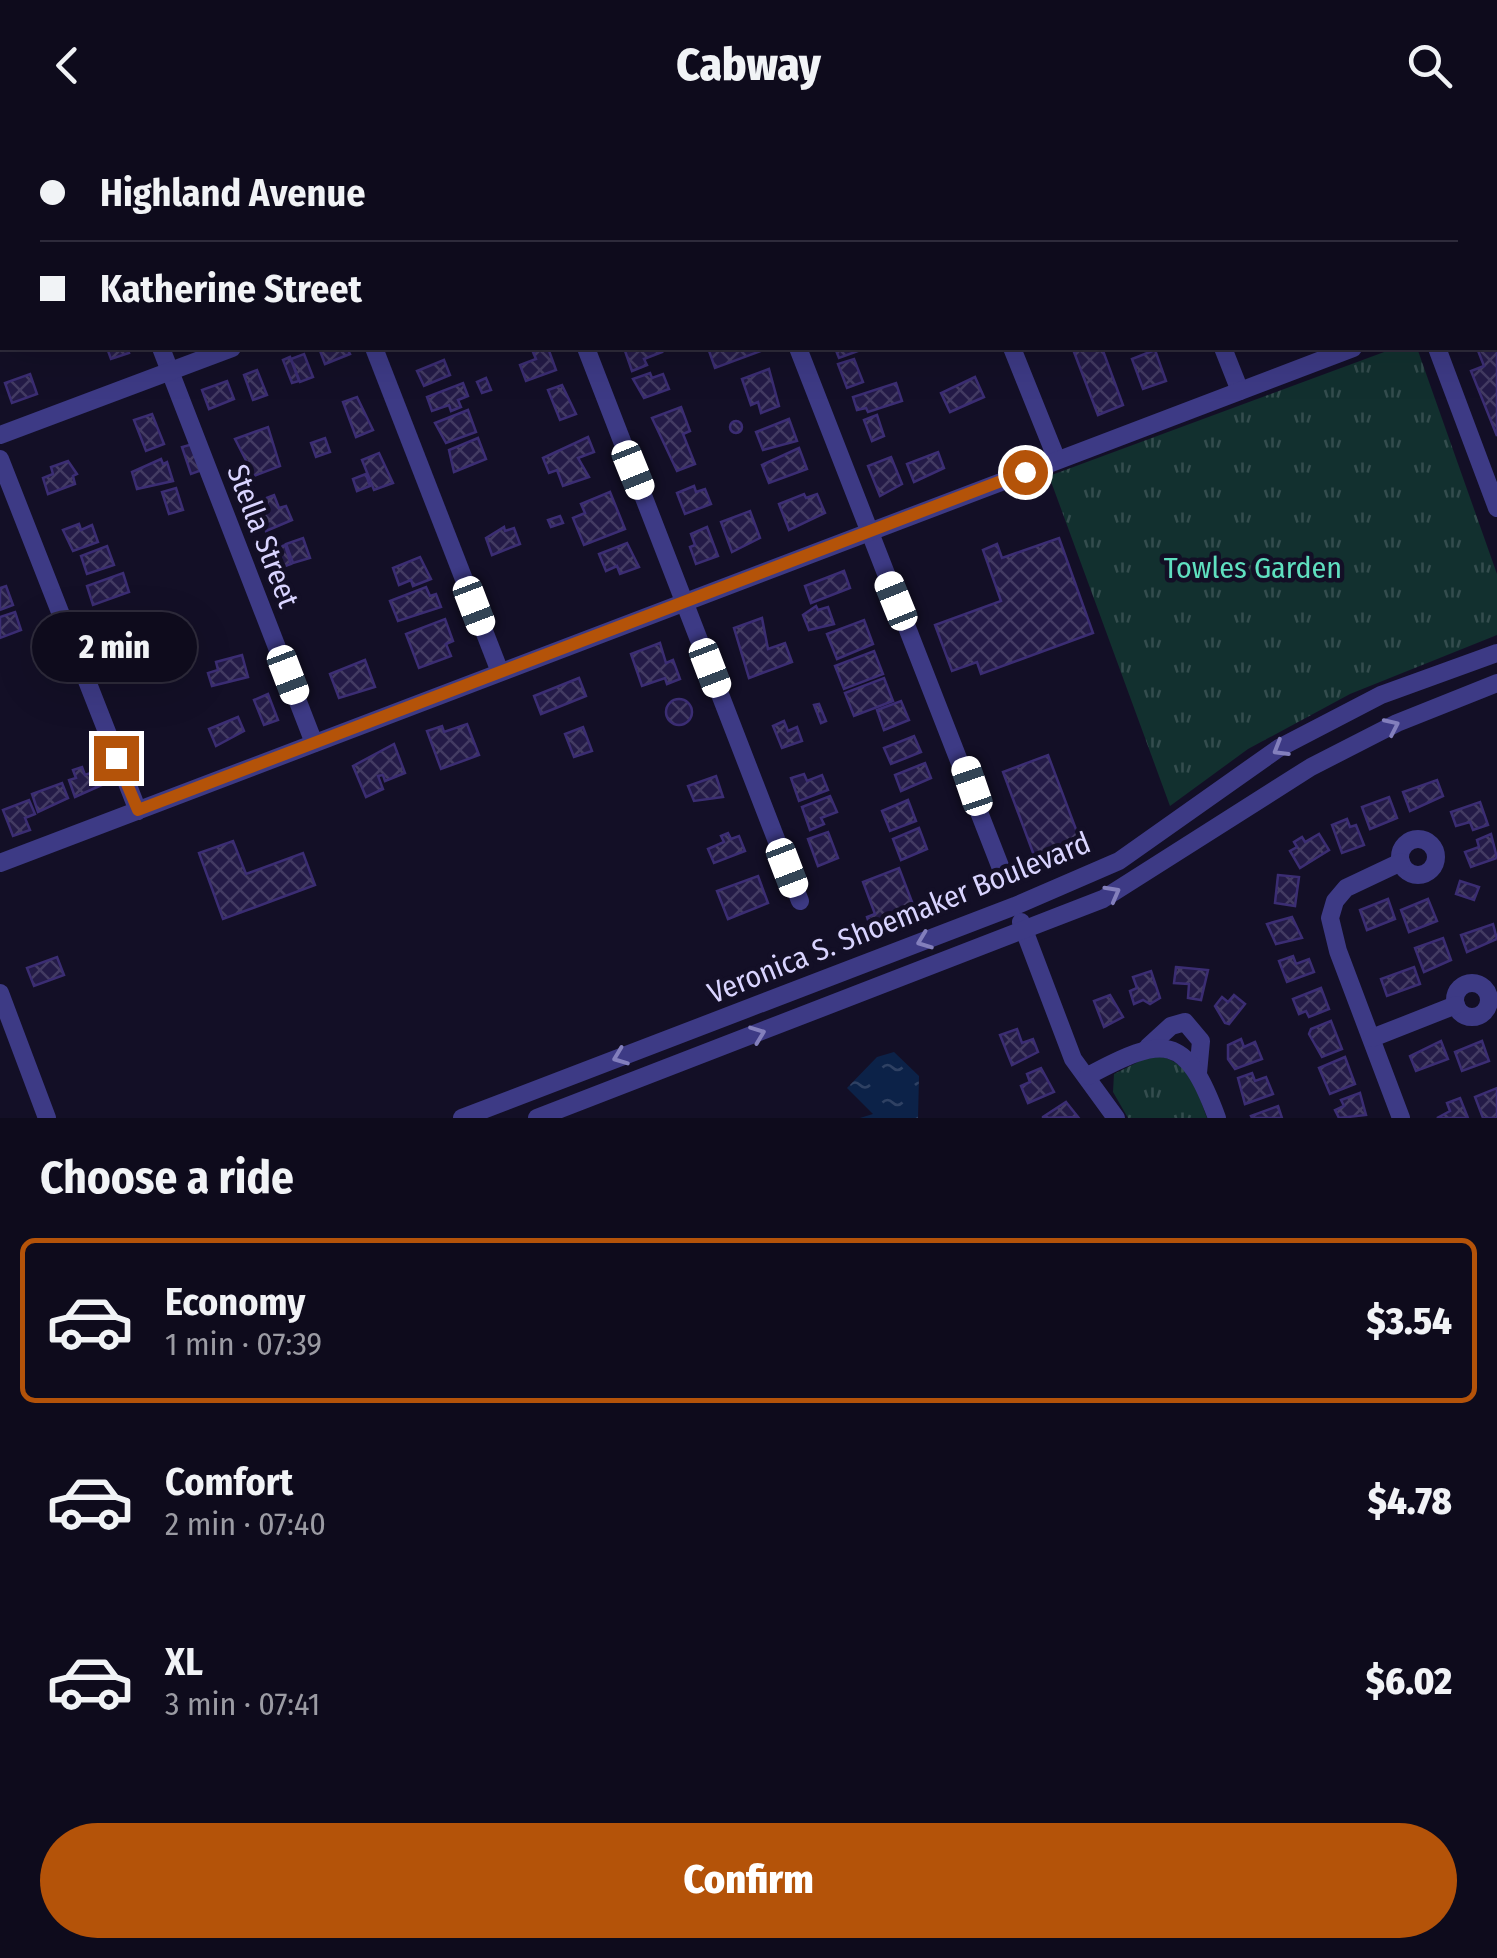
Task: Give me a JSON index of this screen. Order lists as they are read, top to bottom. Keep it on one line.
{"streets":{"street":["Stella Street","Veronica S. Shoemaker Boulevard"]},"parks":["Towles Garden"],"page":{"header":"Cabway","banner":["Highland Avenue","Katherine Street"],"bubble":"2 min","heading":"Choose a ride","list":[{"name":"Economy","note":"1 min · 07:39","value":"$3.54"},{"name":"Comfort","note":"2 min · 07:40","value":"$4.78"},{"name":"XL","note":"3 min · 07:41","value":"$6.02"}],"buttons":"Confirm"}}
